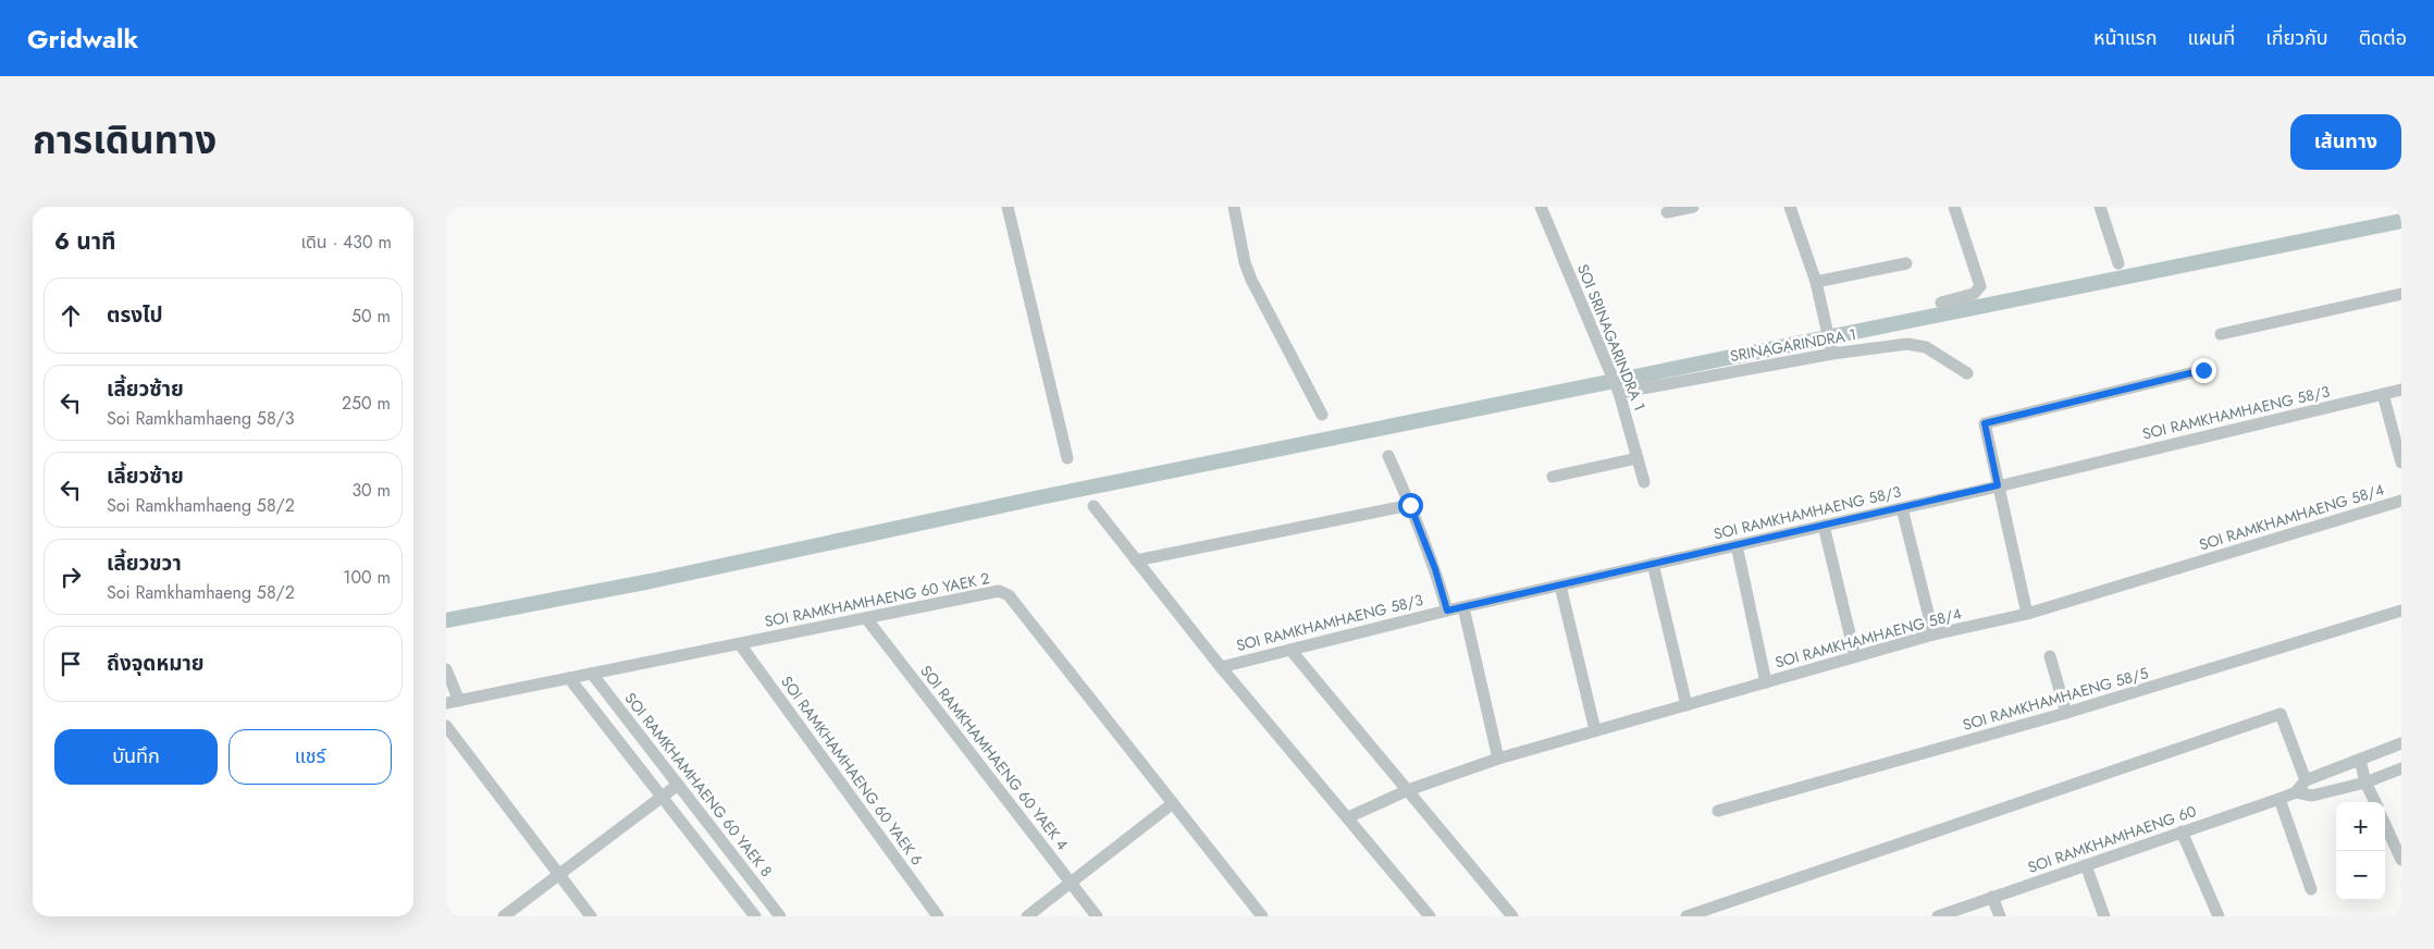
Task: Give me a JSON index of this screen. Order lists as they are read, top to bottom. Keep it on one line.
{"streets":{"street":["SOI SRINAGARINDRA 1","SRINAGARINDRA 1","SOI RAMKHAMHAENG 58/3","SOI RAMKHAMHAENG 58/4","SOI RAMKHAMHAENG 60 YAEK 2","SOI RAMKHAMHAENG 58/5","SOI RAMKHAMHAENG 60 YAEK 4","SOI RAMKHAMHAENG 60 YAEK 6","SOI RAMKHAMHAENG 60 YAEK 8","SOI RAMKHAMHAENG 60"]},"crossings":[["SOI SRINAGARINDRA 1","SRINAGARINDRA 1"],["SOI RAMKHAMHAENG 60 YAEK 2","SOI RAMKHAMHAENG 60 YAEK 4"],["SOI RAMKHAMHAENG 60 YAEK 2","SOI RAMKHAMHAENG 60 YAEK 6"],["SOI RAMKHAMHAENG 60 YAEK 2","SOI RAMKHAMHAENG 60 YAEK 8"]],"page":{"header":"Gridwalk","nav":["หน้าแรก","แผนที่","เกี่ยวกับ","ติดต่อ"],"title":"การเดินทาง","buttons":["เส้นทาง",["บันทึก","แชร์"]],"heading":["6 นาที","เดิน · 430 m"],"list":[["ตรงไป","50 m"],["เลี้ยวซ้าย","Soi Ramkhamhaeng 58/3","250 m"],["เลี้ยวซ้าย","Soi Ramkhamhaeng 58/2","30 m"],["เลี้ยวขวา","Soi Ramkhamhaeng 58/2","100 m"],"ถึงจุดหมาย"],"map_buttons":["+","−"]}}
